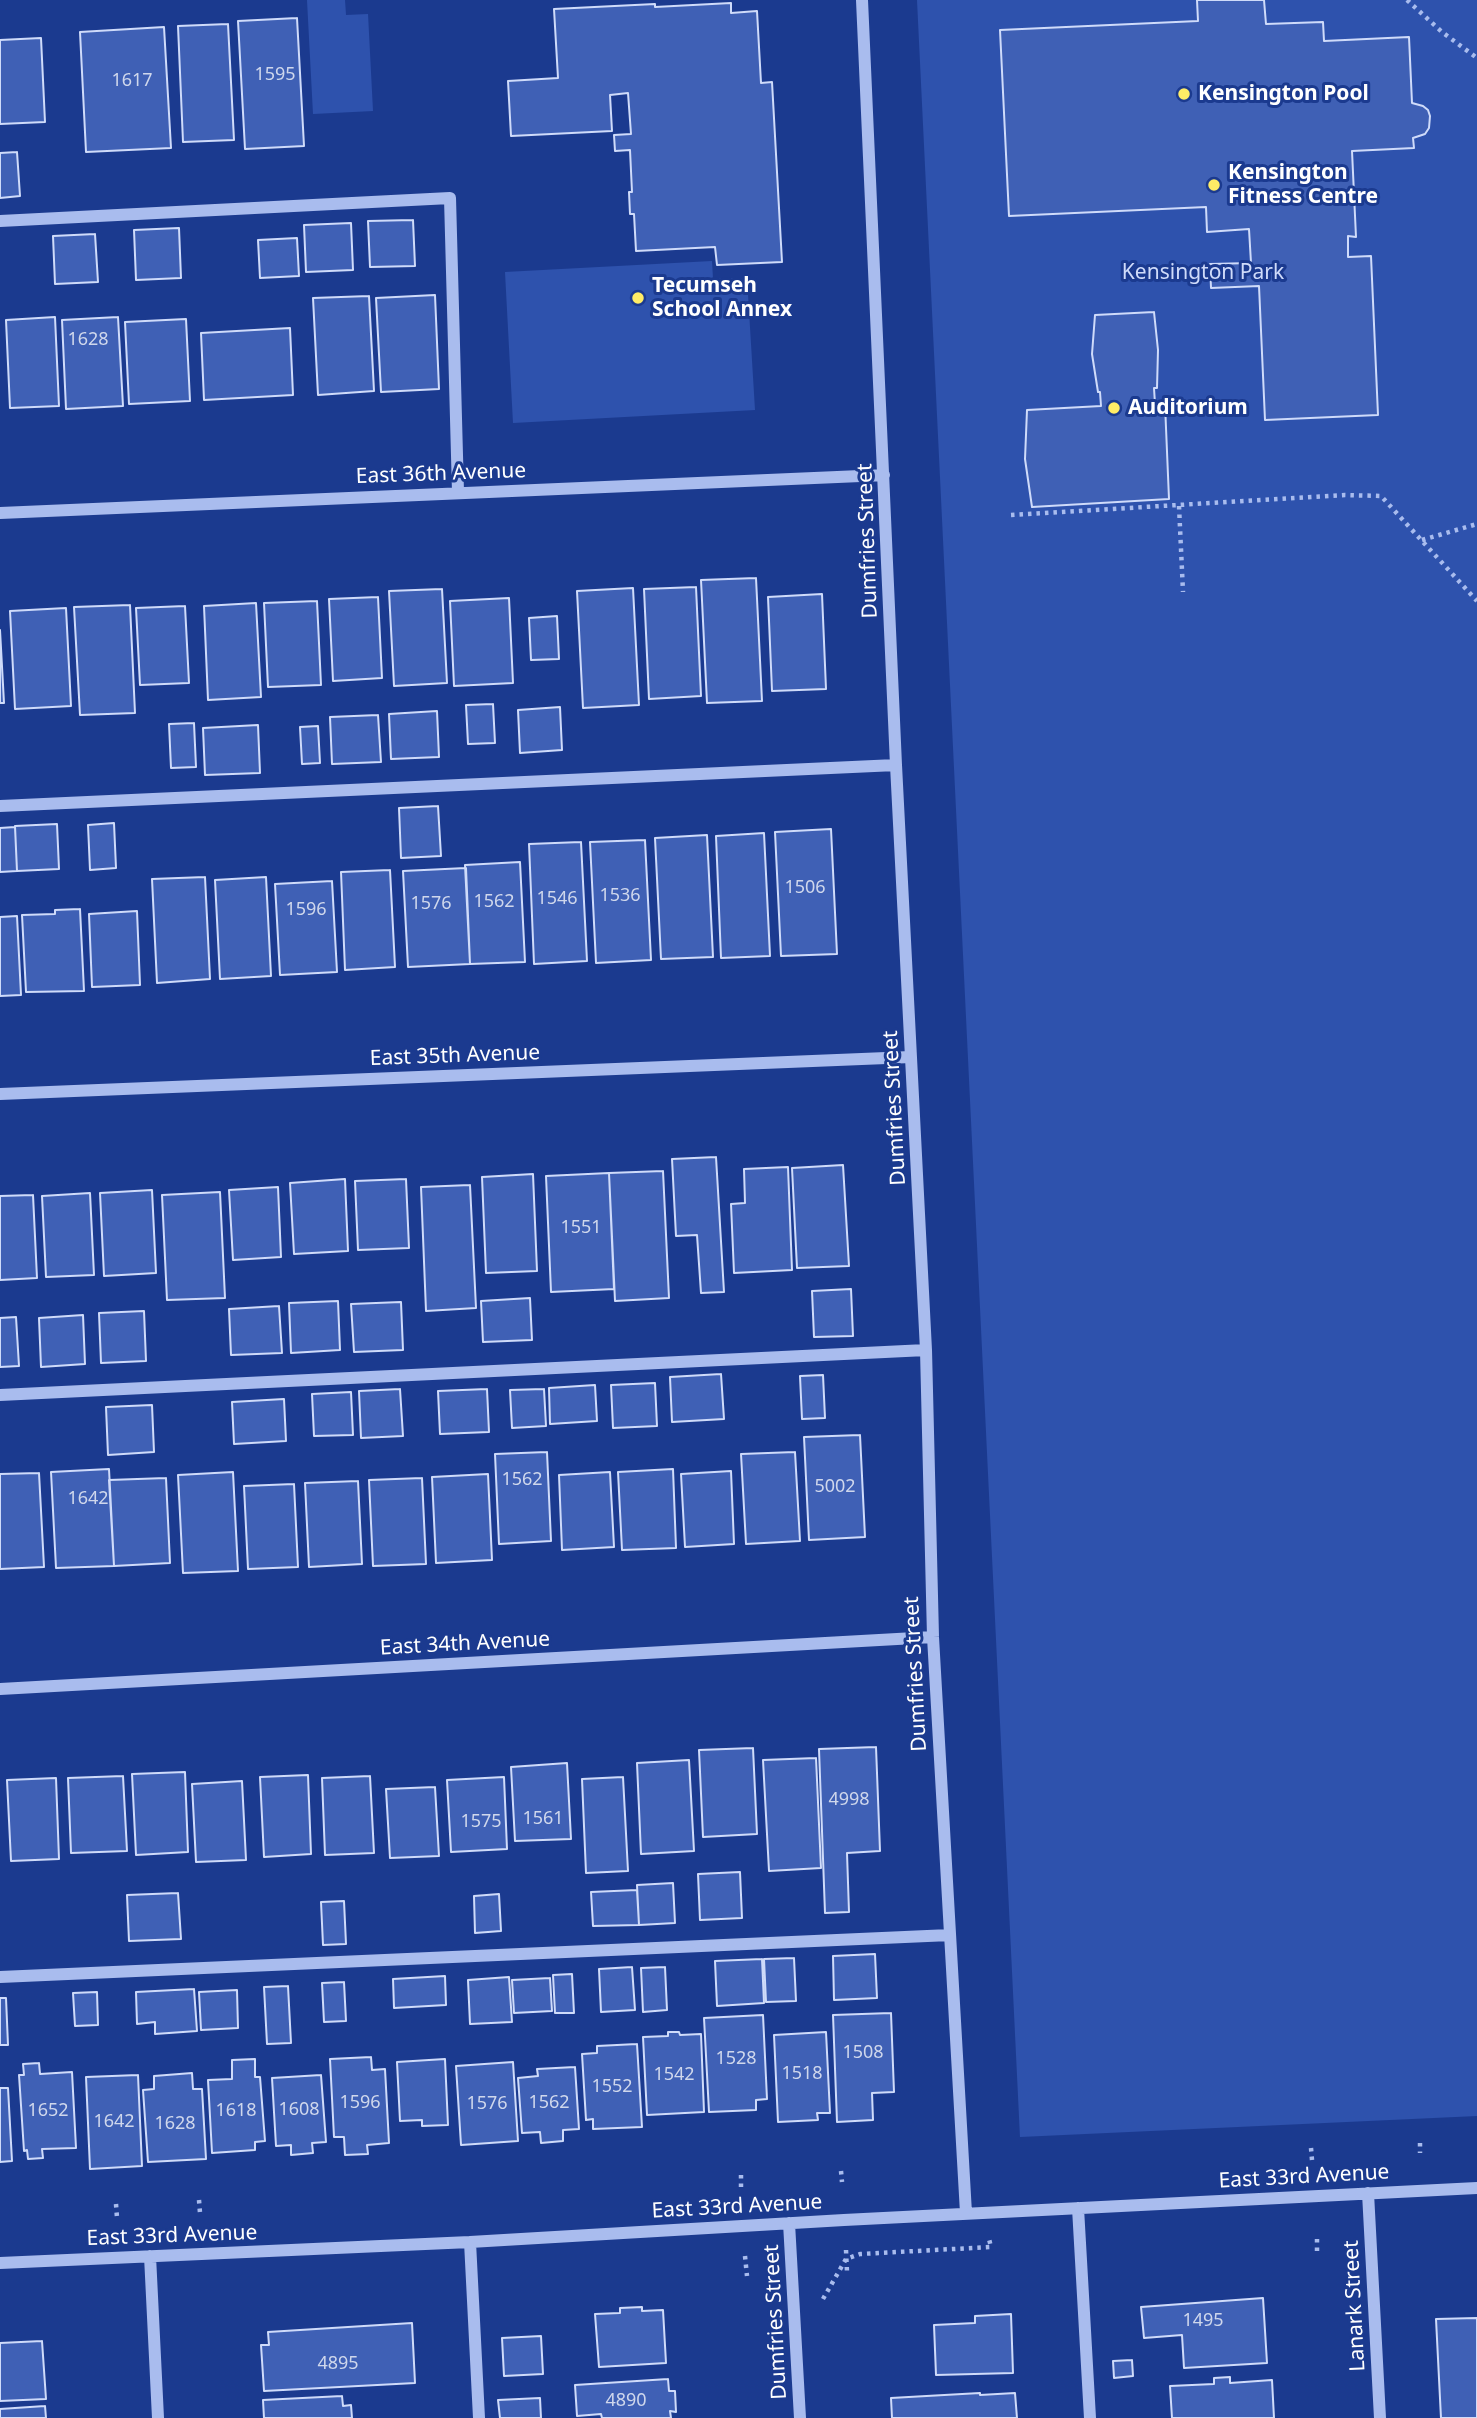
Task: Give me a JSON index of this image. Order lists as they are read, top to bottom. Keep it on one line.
{"streets":{"street":["East 36th Avenue","Dumfries Street","East 35th Avenue","East 34th Avenue","East 33rd Avenue","Lanark Street"]},"crossings":[["East 36th Avenue","Dumfries Street"],["Dumfries Street","East 35th Avenue"],["Dumfries Street","East 34th Avenue"],["Dumfries Street","East 33rd Avenue"],["East 33rd Avenue","Lanark Street"]],"parks":["Kensington Park"],"places":["Kensington Pool","Kensington Fitness Centre","Tecumseh School Annex","Auditorium"],"house_numbers":["1595","1617","1628","1506","1536","1546","1562","1576","1596","1551","1562","5002","1642","4998","1561","1575","1508","1528","1518","1542","1552","1596","1562","1576","1608","1652","1618","1642","1628","1495","4895","4890"]}
